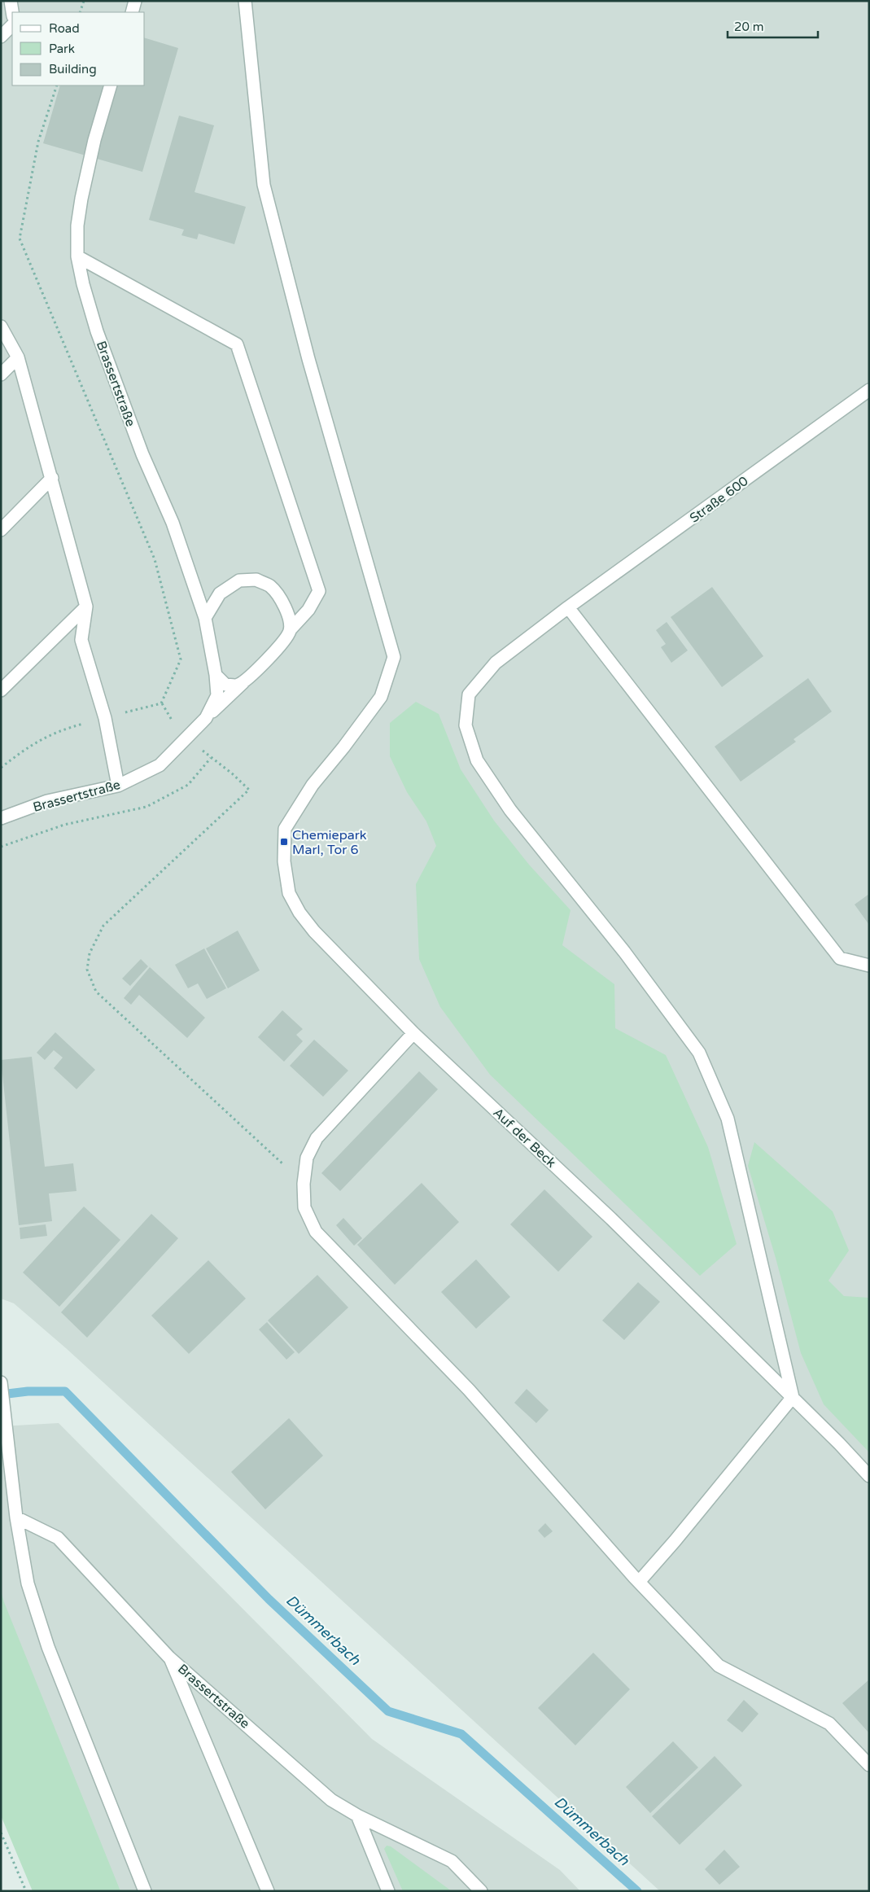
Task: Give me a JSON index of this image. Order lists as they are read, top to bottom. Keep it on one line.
{"streets":{"street":["Brassertstraße","Straße 600","Auf der Beck"]},"crossings":[["Straße 600","Auf der Beck"]],"water":["Dümmerbach"],"places":{"transit":["Chemiepark Marl, Tor 6"]},"legend":["Road","Park","Building"],"scale_bar":"20 m"}
